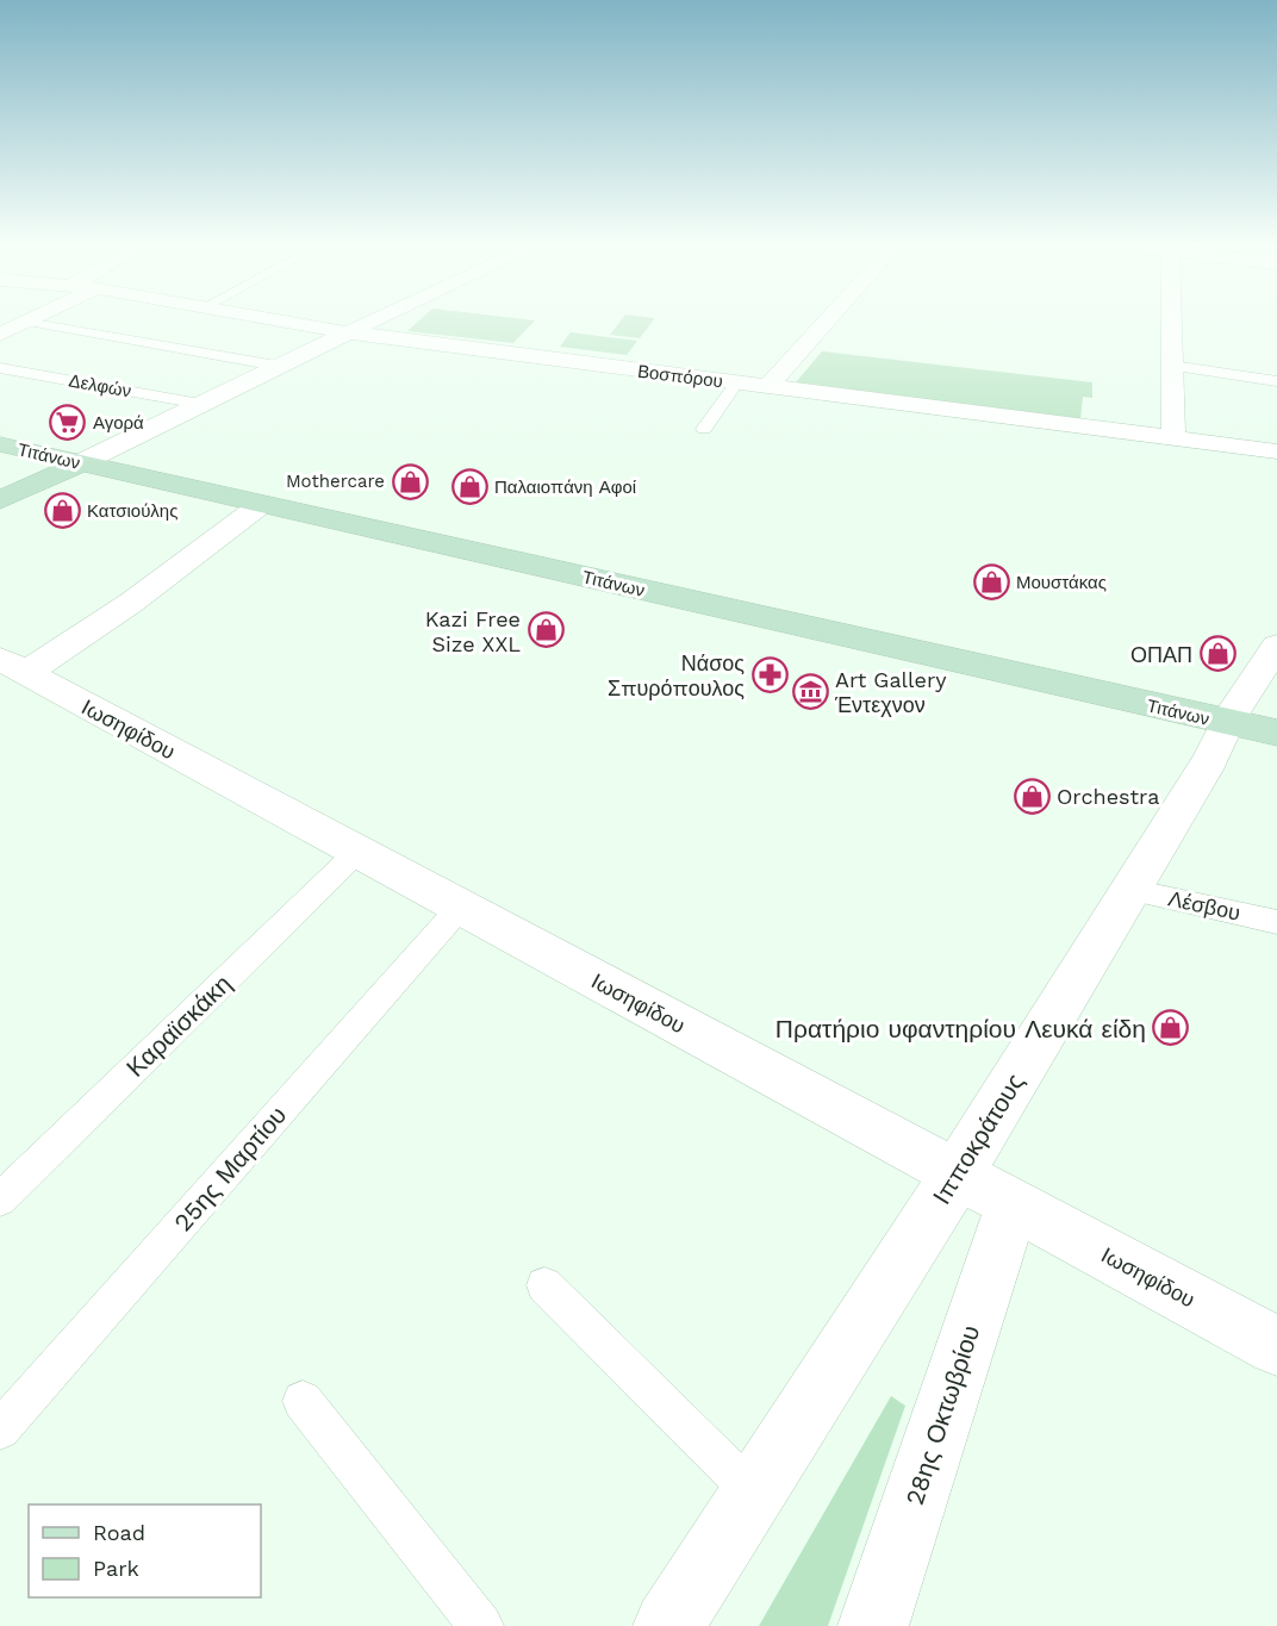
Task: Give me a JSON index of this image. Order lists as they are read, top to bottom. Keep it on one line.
{"streets":{"main road":["Τιτάνων"],"street":["Βοσπόρου","Ιωσηφίδου","Ιπποκράτους","28ης Οκτωβρίου"],"lane":["Δελφών","Λέσβου","Καραϊσκάκη","25ης Μαρτίου"]},"crossings":[["Τιτάνων","Ιπποκράτους"],["Ιωσηφίδου","Καραϊσκάκη"],["Ιωσηφίδου","Ιπποκράτους"],["Ιωσηφίδου","25ης Μαρτίου"],["Ιωσηφίδου","28ης Οκτωβρίου"],["Λέσβου","Ιπποκράτους"]],"places":{"supermarket":["Αγορά"],"shop":["Mothercare","Παλαιοπάνη Αφοί","Κατσιούλης","Μουστάκας","Kazi Free Size XXL","ΟΠΑΠ","Orchestra","Πρατήριο υφαντηρίου Λευκά είδη"],"pharmacy":["Νάσος Σπυρόπουλος"],"museum":["Art Gallery Έντεχνον"]},"legend":["Road","Park"]}
